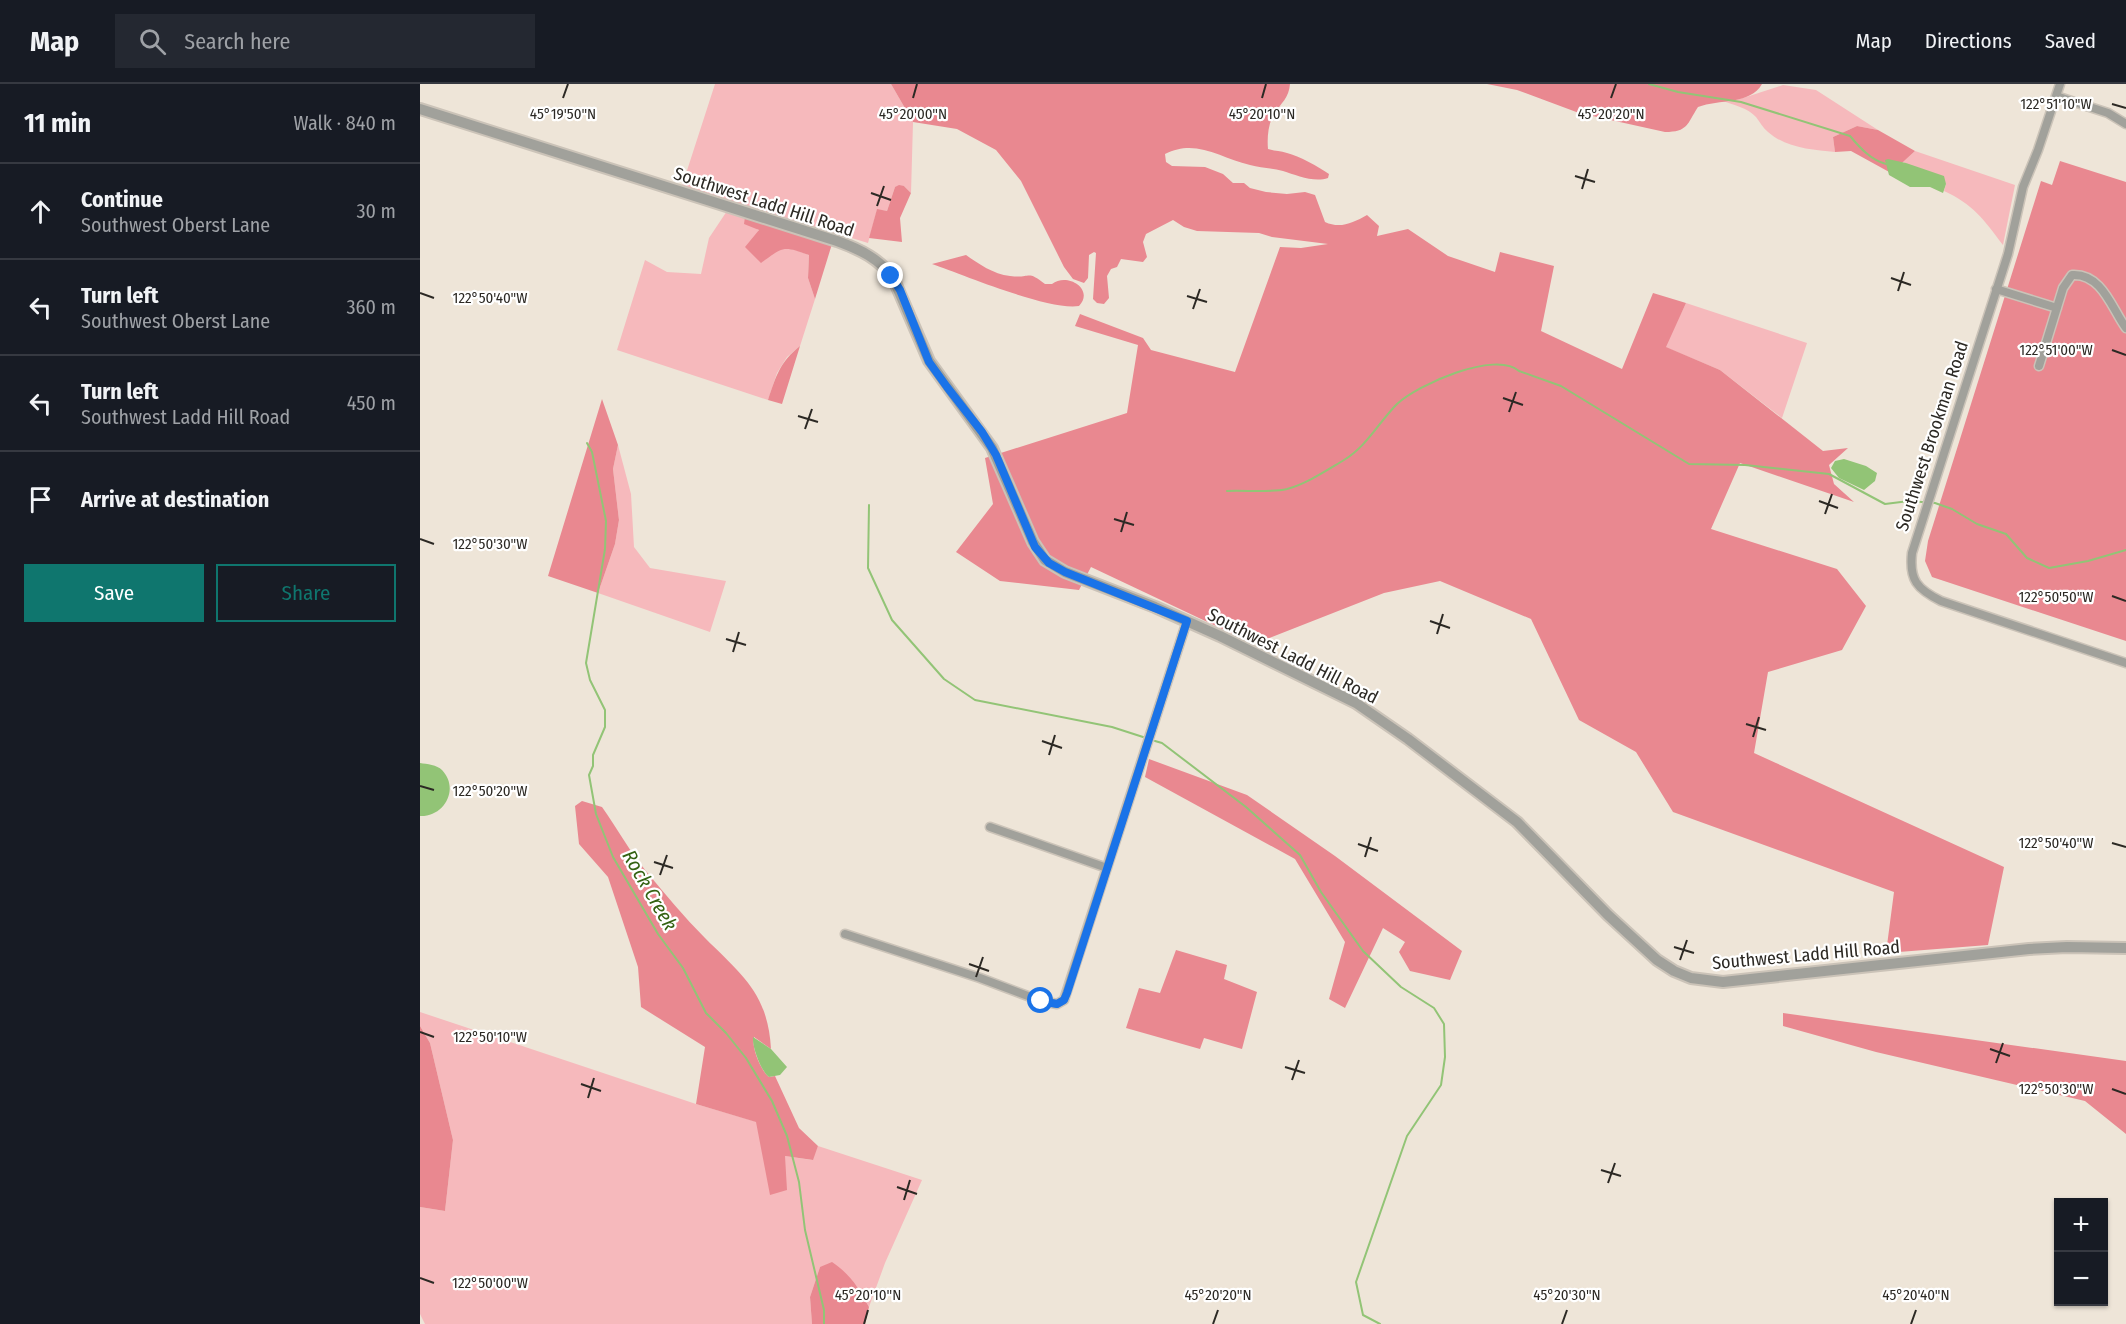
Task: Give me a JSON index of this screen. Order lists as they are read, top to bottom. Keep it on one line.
{"streets":{"street":["Southwest Ladd Hill Road","Southwest Brookman Road"]},"water":["Rock Creek"],"page":{"header":"Map","search":"Search here","nav":["Map","Directions","Saved"],"heading":["11 min","Walk · 840 m"],"list":[["Continue","Southwest Oberst Lane","30 m"],["Turn left","Southwest Oberst Lane","360 m"],["Turn left","Southwest Ladd Hill Road","450 m"],"Arrive at destination"],"buttons":["Save","Share"],"map_buttons":["+","−"]},"coordinates":["122°51'10\"W","45°19'50\"N","45°20'00\"N","45°20'10\"N","45°20'20\"N","122°50'40\"W","122°51'00\"W","122°50'30\"W","122°50'50\"W","122°50'20\"W","122°50'10\"W","122°50'00\"W","45°20'30\"N","45°20'40\"N"]}
